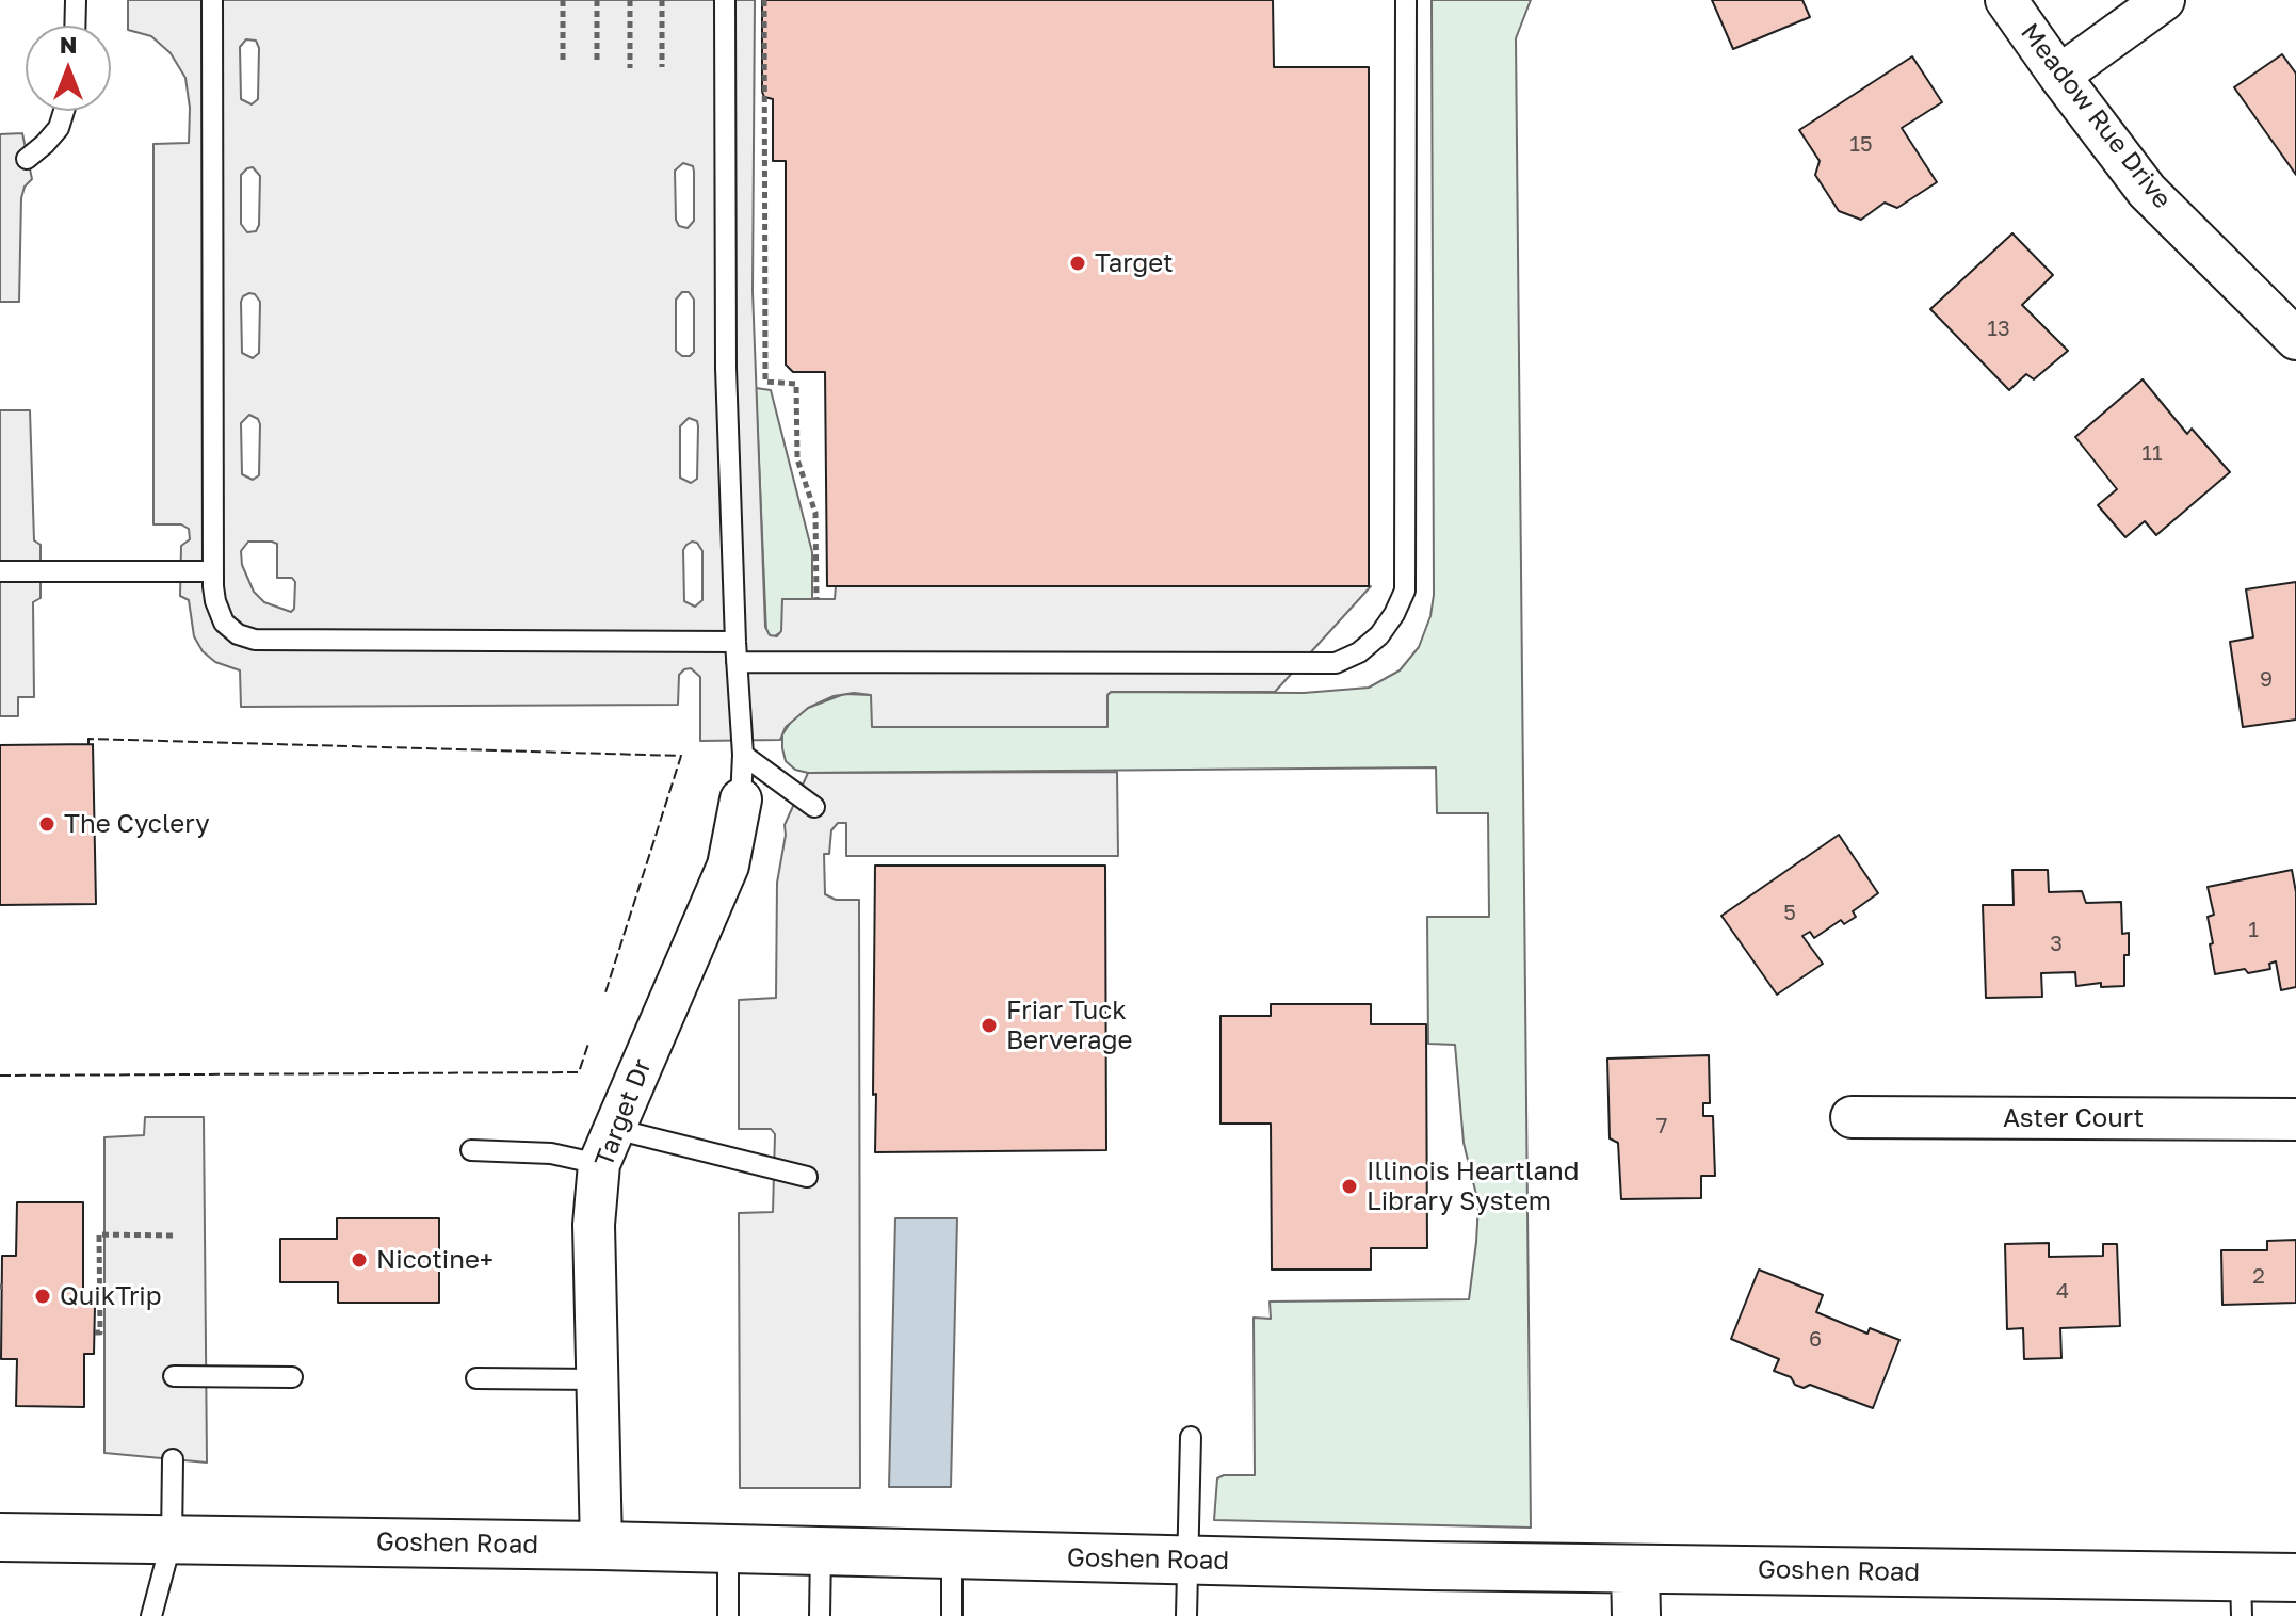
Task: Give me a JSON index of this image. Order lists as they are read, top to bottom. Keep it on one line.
{"streets":{"street":["Meadow Rue Drive","Target Dr","Aster Court","Goshen Road"]},"crossings":[["Target Dr","Goshen Road"]],"places":["Target","The Cyclery","Friar Tuck Berverage","Illinois Heartland Library System","Nicotine+","QuikTrip"],"house_numbers":["15","13","11","9","5","1","3","7","2","4","6"],"north":"top"}
